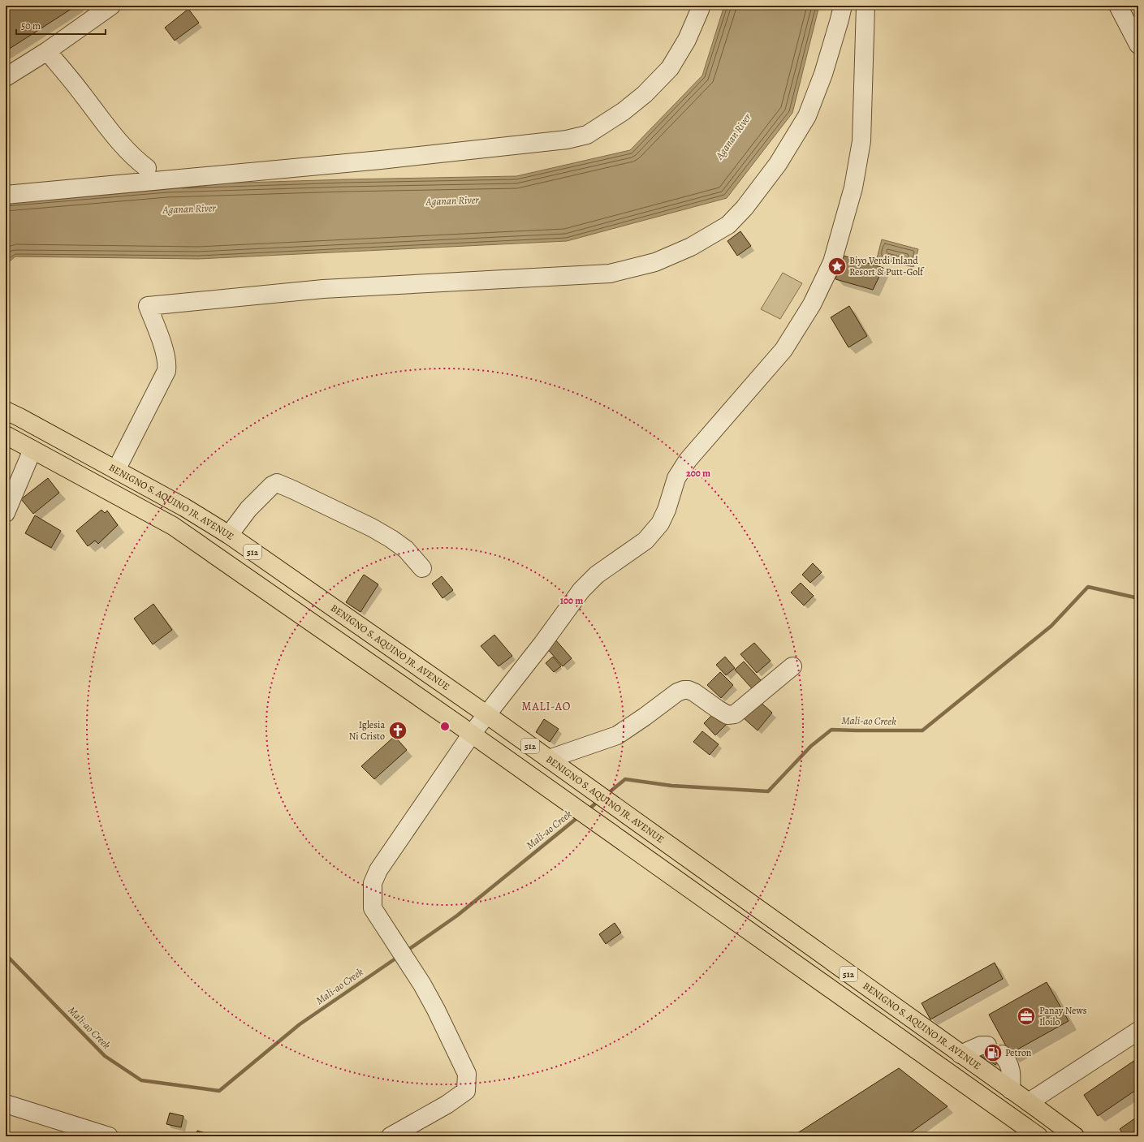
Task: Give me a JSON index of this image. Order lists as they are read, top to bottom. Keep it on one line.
{"streets":{"main road":["BENIGNO S. AQUINO JR. AVENUE","512"]},"districts":["MALI-AO"],"water":["Aganan River","Mali-ao Creek"],"places":{"place":["Biyo Verdi Inland Resort & Putt-Golf"],"church":["Iglesia Ni Cristo"],"office":["Panay News Iloilo"],"fuel station":["Petron"]},"scale_bar":"50 m","rings":["200 m","100 m"]}
